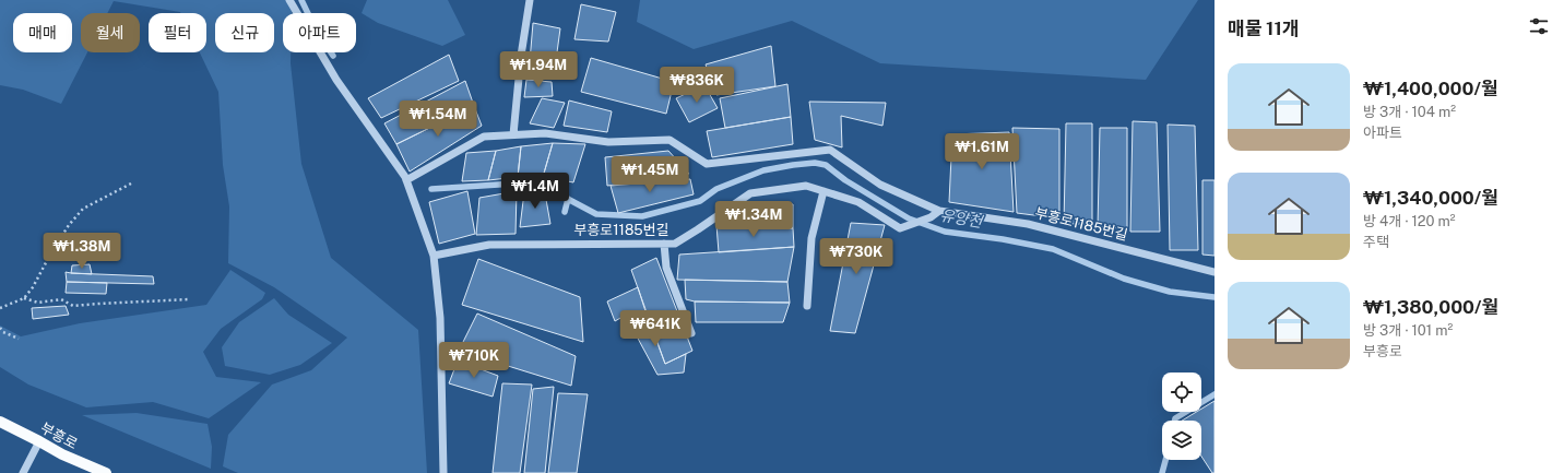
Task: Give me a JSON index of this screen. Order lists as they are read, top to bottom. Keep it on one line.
{"streets":{"main road":["부흥로"],"street":["부흥로1185번길"]},"water":["유양천"],"page":{"heading":"매물 11개","chip":["매매","월세","필터","신규","아파트"],"price":["₩1.94M","₩836K","₩1.54M","₩1.61M","₩1.45M","₩1.4M","₩1.34M","₩1.38M","₩730K","₩641K","₩710K"],"list":[{"name":"₩1,400,000/월","note":"방 3개 · 104 m² · 아파트"},{"name":"₩1,340,000/월","note":"방 4개 · 120 m² · 주택"},{"name":"₩1,380,000/월","note":"방 3개 · 101 m² · 부흥로"}]}}
